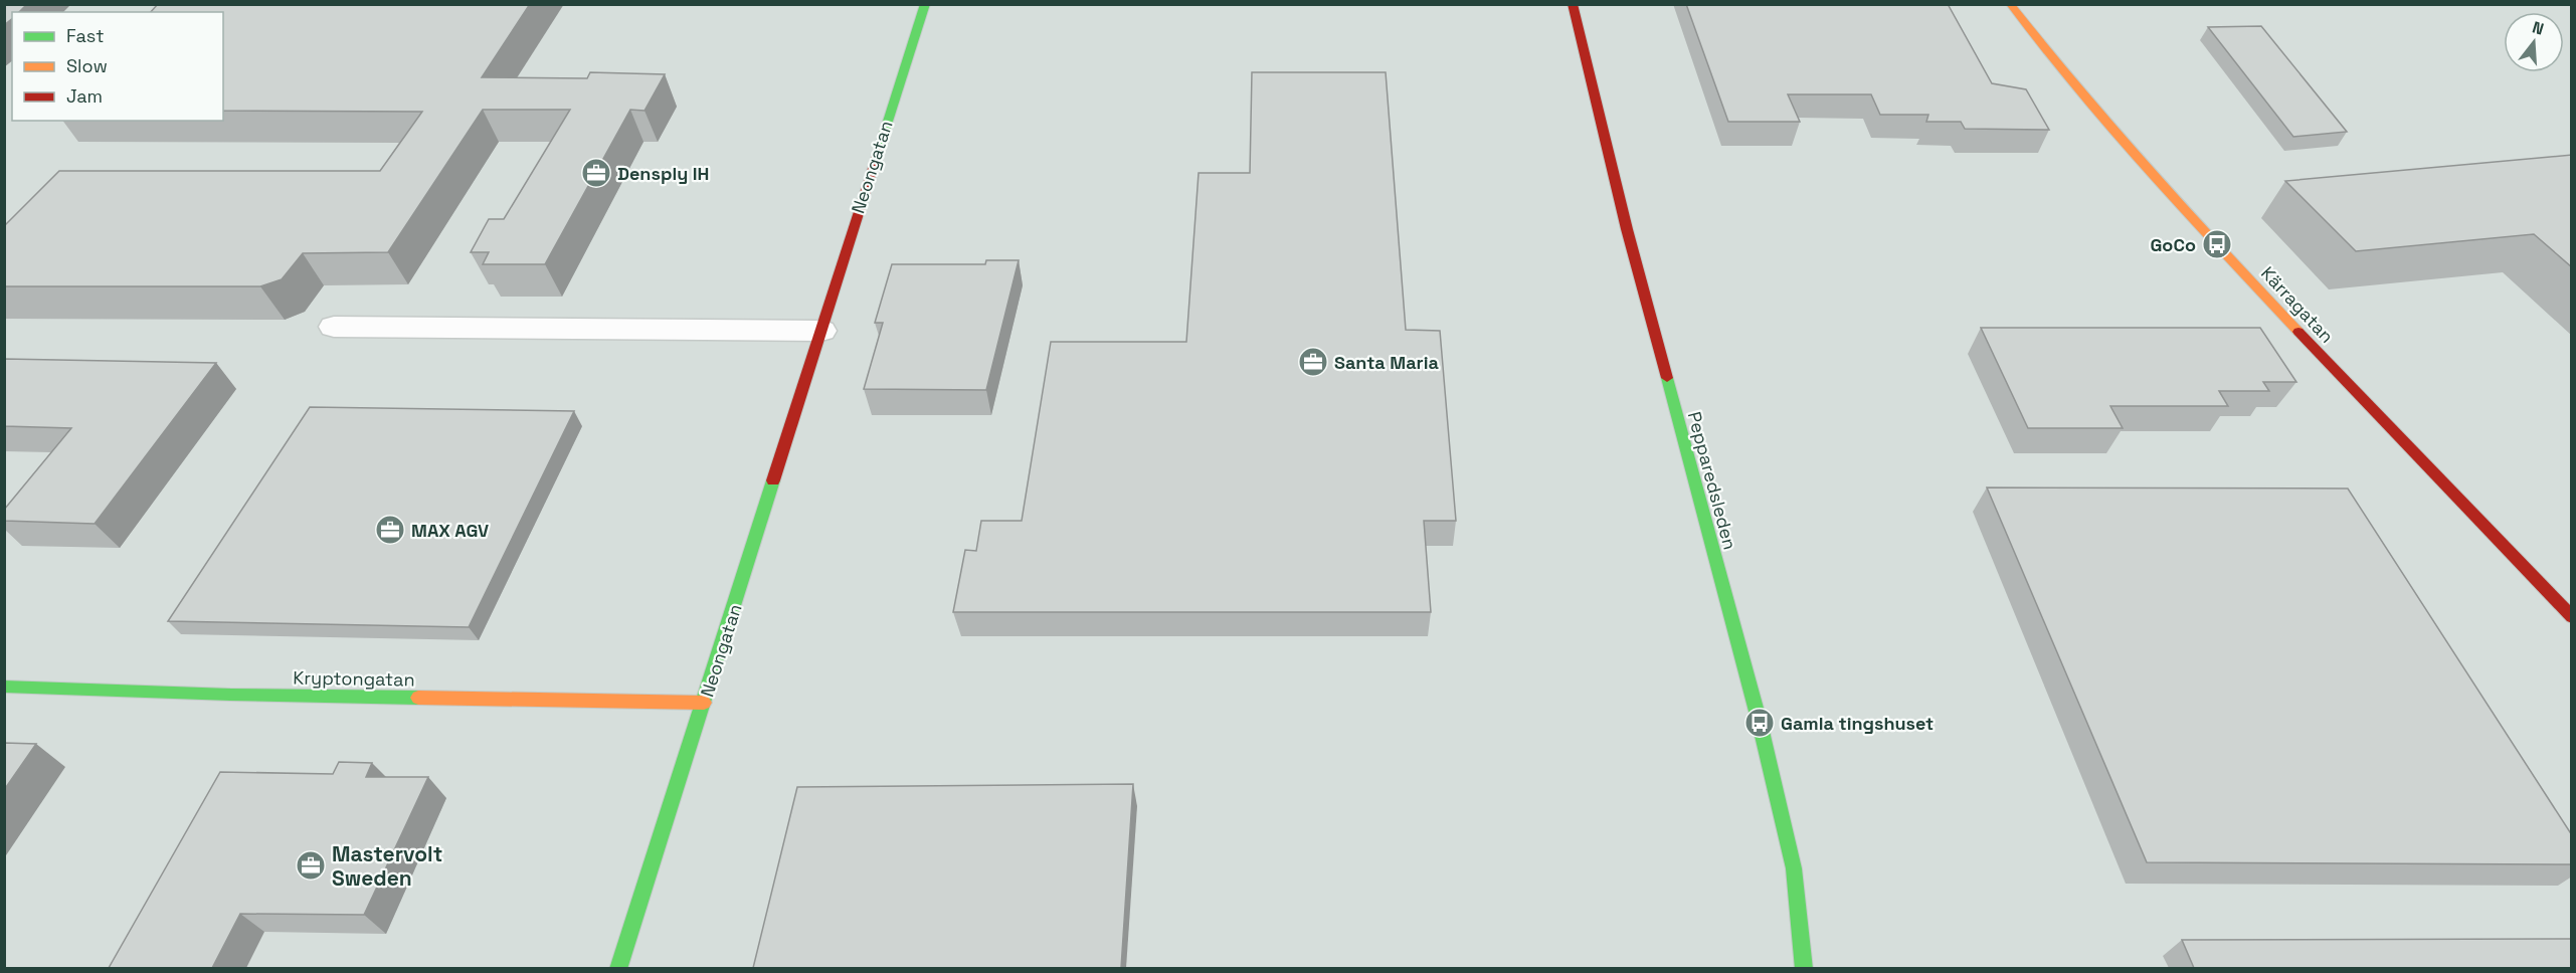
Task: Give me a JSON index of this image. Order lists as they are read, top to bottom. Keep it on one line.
{"streets":{"street":["Neongatan","Kärragatan","Pepparedsleden","Kryptongatan"]},"crossings":[["Neongatan","Kryptongatan"]],"places":{"office":["Densply IH","Santa Maria","MAX AGV","Mastervolt Sweden"],"bus stop":["GoCo","Gamla tingshuset"]},"legend":["Fast","Slow","Jam"],"north":"top"}
